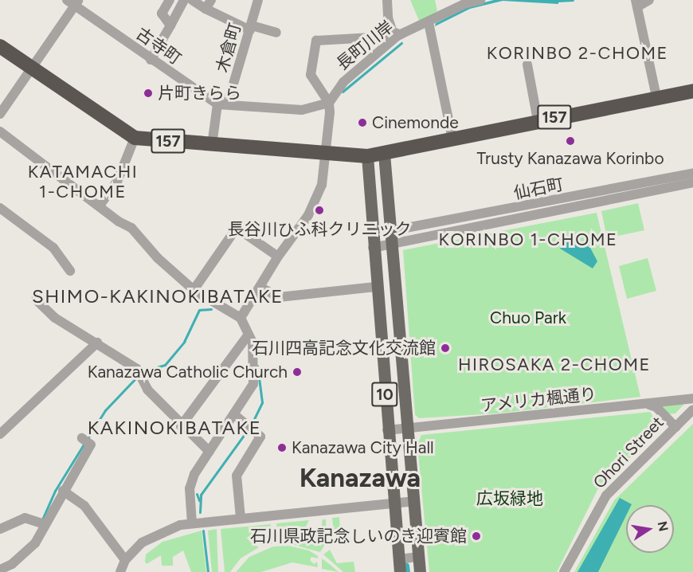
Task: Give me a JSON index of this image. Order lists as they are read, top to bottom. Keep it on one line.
{"streets":{"highway":["157"],"main road":["10"],"street":["長町川岸","古寺町","木倉町","仙石町","アメリカ楓通り","Ohori Street"]},"crossings":[["157","10"],["仙石町","10"],["10","アメリカ楓通り"]],"districts":["KORINBO 2-CHOME","KATAMACHI 1-CHOME","KORINBO 1-CHOME","SHIMO-KAKINOKIBATAKE","HIROSAKA 2-CHOME","KAKINOKIBATAKE","Kanazawa"],"parks":["Chuo Park","広坂緑地"],"places":["片町きらら","Cinemonde","Trusty Kanazawa Korinbo","長谷川ひふ科クリニック","石川四高記念文化交流館","Kanazawa Catholic Church","Kanazawa City Hall","石川県政記念しいのき迎賓館"],"north":"right"}
